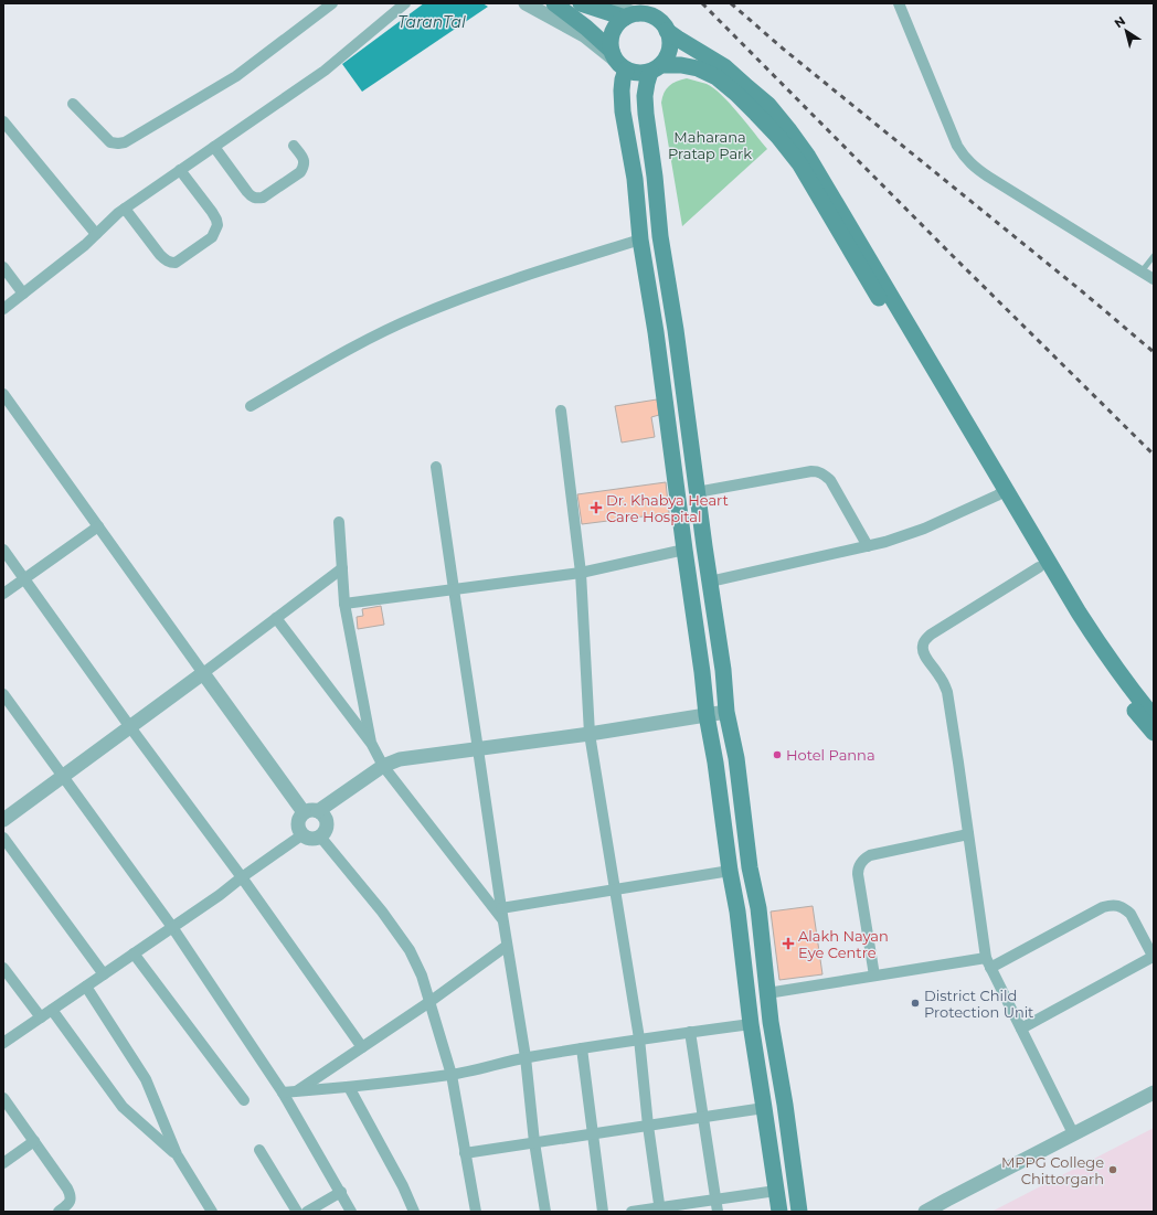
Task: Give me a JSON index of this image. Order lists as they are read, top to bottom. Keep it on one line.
{"water":["TaranTal"],"parks":["Maharana Pratap Park"],"places":{"health":["Dr. Khabya Heart Care Hospital","Alakh Nayan Eye Centre"],"other":["Hotel Panna","District Child Protection Unit","MPPG College Chittorgarh"]},"north":"top left"}
